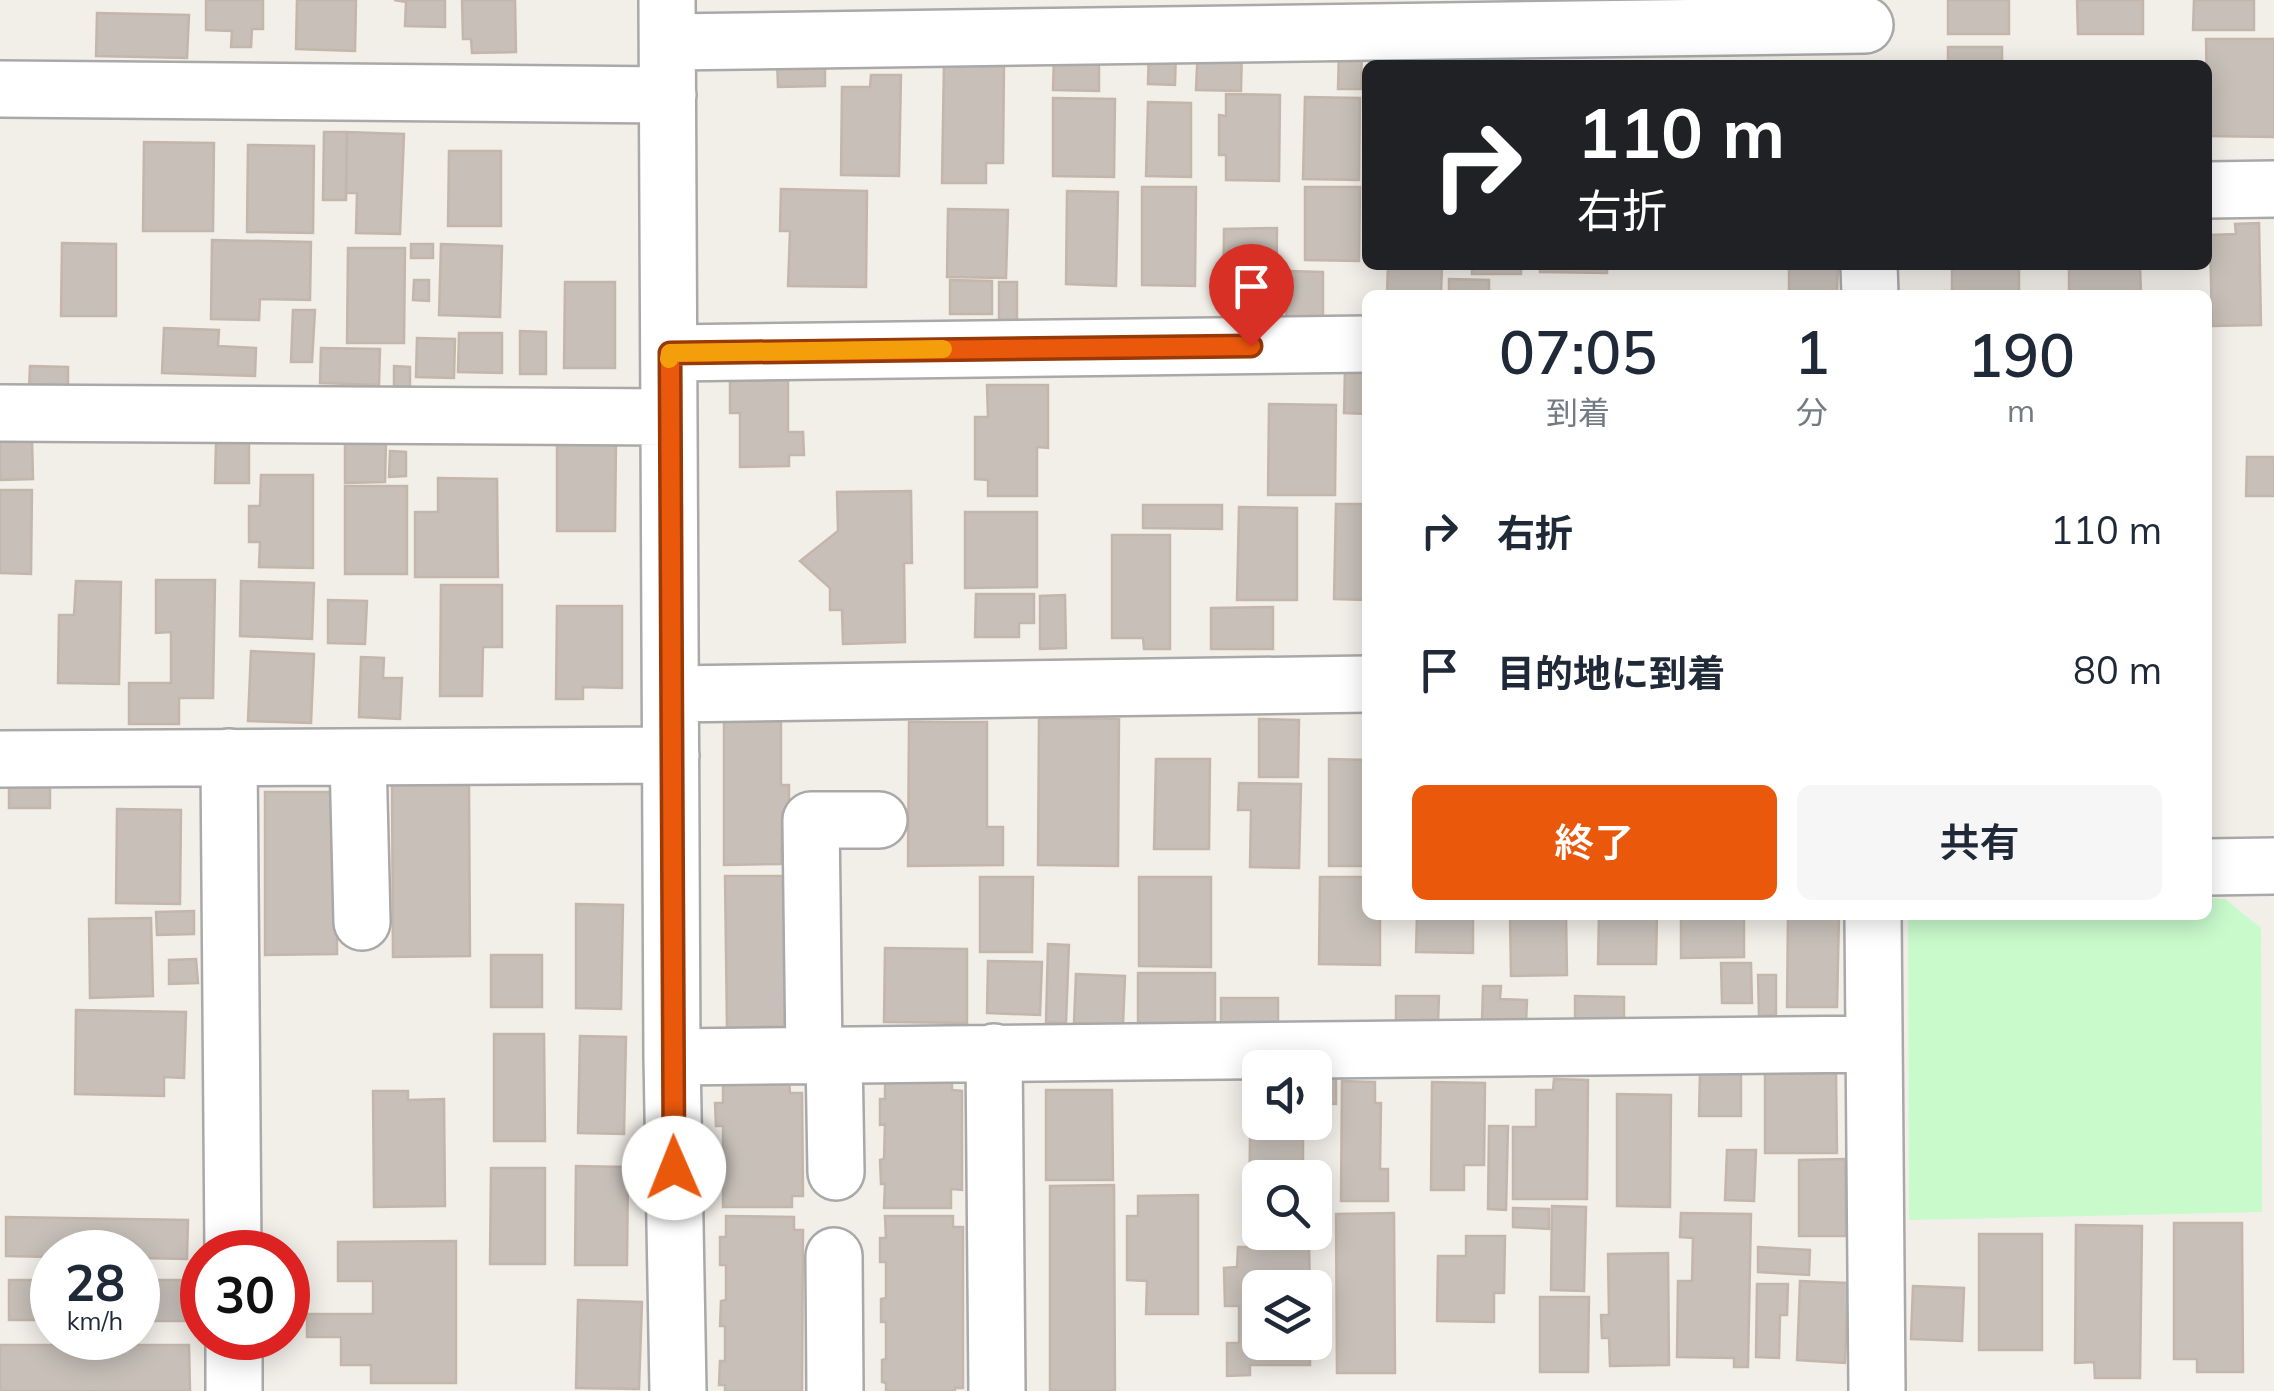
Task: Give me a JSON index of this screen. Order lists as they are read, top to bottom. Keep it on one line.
{"page":{"turn":["110 m","右折"],"eta":["07:05","到着","1","分","190","m"],"list":[{"name":"右折","value":"110 m"},{"name":"目的地に到着","value":"80 m"}],"buttons":["終了","共有"],"speed":"28 km/h","limit":"30"}}
